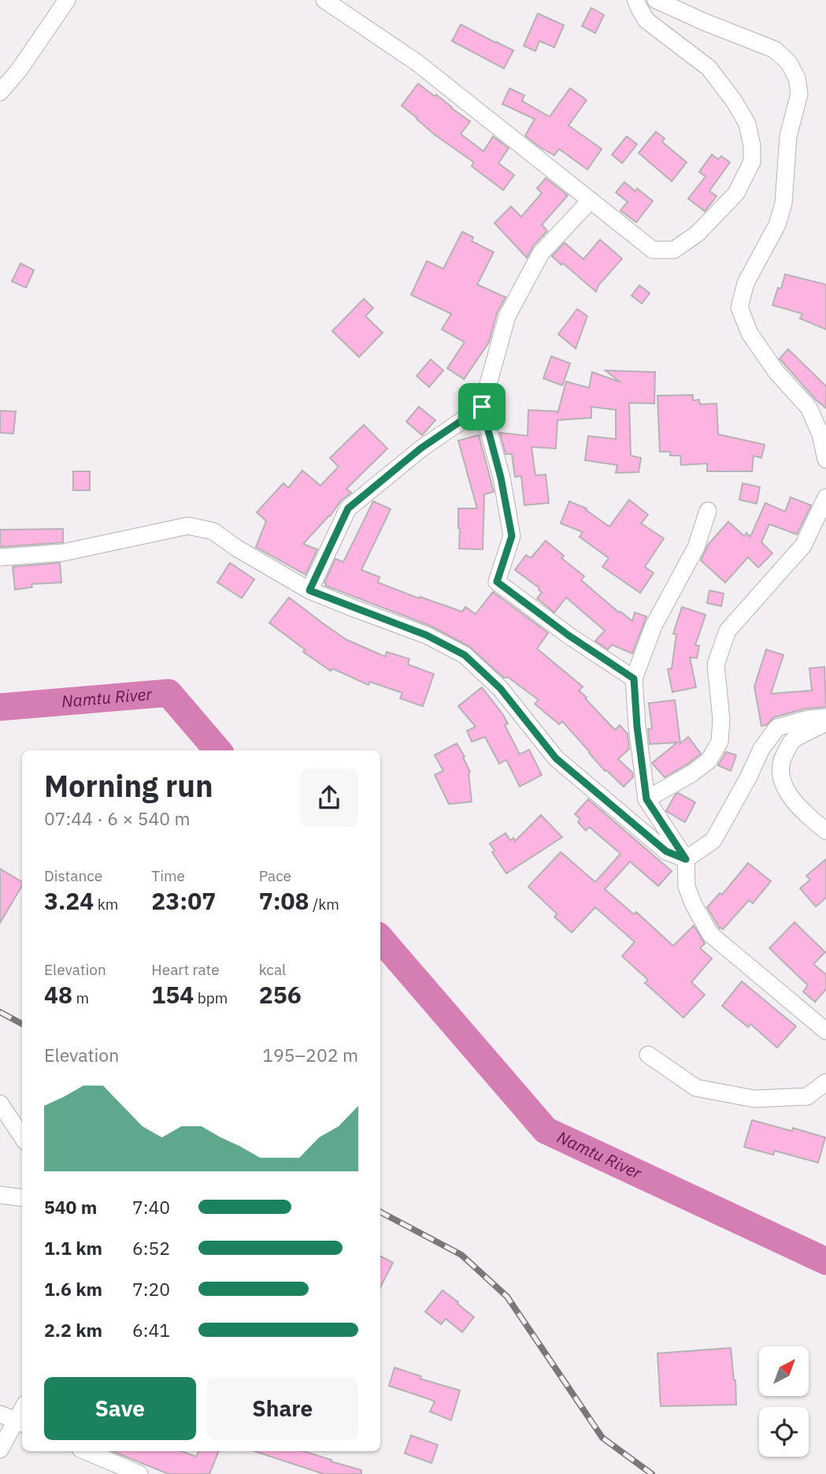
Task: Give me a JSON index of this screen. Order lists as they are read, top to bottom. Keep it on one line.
{"water":["Namtu River"],"north":"top right","page":{"heading":["Morning run","07:44 · 6 × 540 m"],"stats":[["Distance","3.24 km"],["Time","23:07"],["Pace","7:08 /km"],["Elevation","48 m"],["Heart rate","154 bpm"],["kcal","256"]],"chart":["Elevation","195–202 m"],"list":[{"name":"540 m","note":"7:40"},{"name":"1.1 km","note":"6:52"},{"name":"1.6 km","note":"7:20"},{"name":"2.2 km","note":"6:41"}],"buttons":["Save","Share"]}}
